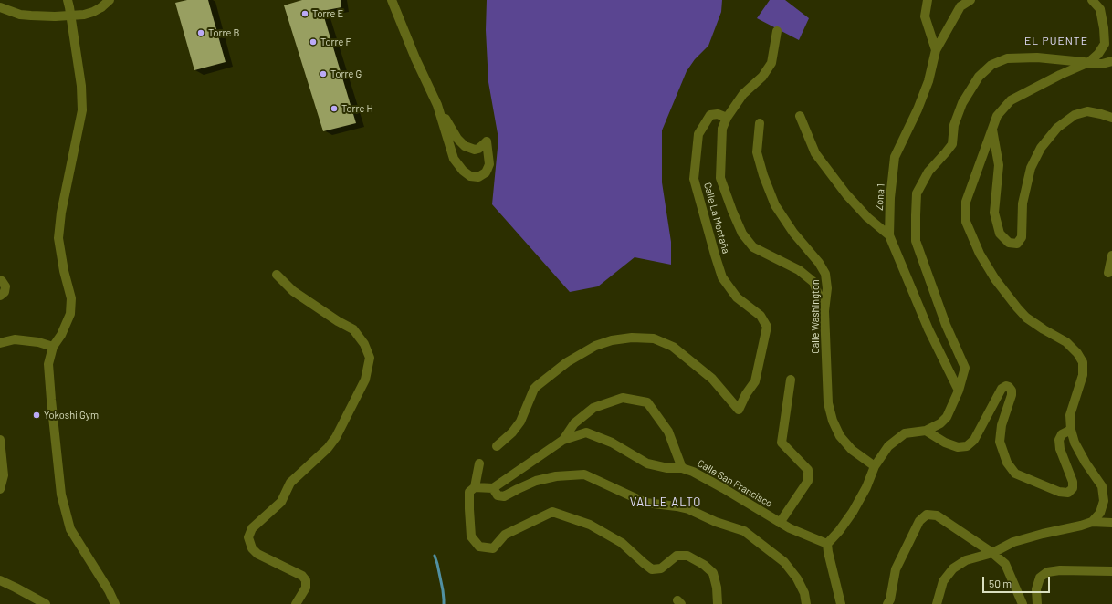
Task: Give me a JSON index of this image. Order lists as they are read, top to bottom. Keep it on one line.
{"streets":{"street":["Zona 1","Calle La Montaña","Calle Washington","Calle San Francisco"]},"crossings":[["Calle La Montaña","Calle Washington"]],"districts":["EL PUENTE","VALLE ALTO"],"places":["Torre E","Torre B","Torre F","Torre G","Torre H","Yokoshi Gym"],"scale_bar":"50 m"}
